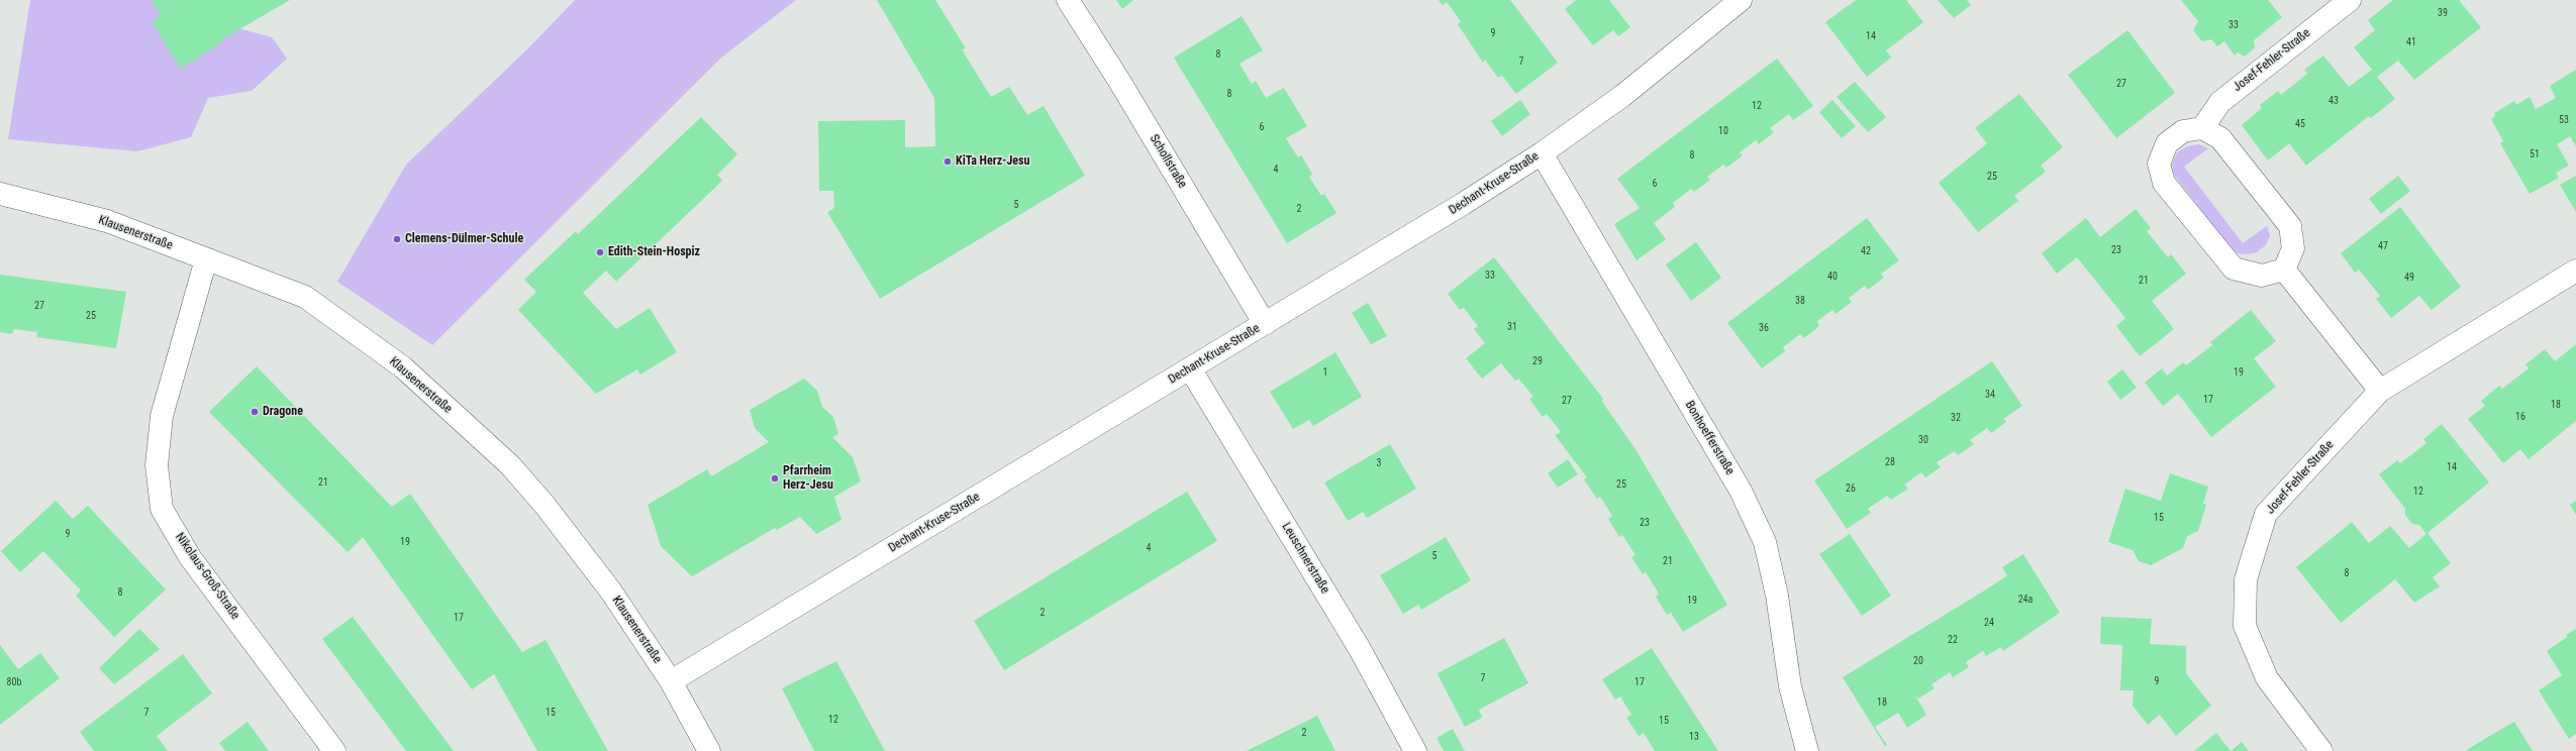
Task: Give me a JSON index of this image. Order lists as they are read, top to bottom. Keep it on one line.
{"streets":{"street":["Josef-Fehler-Straße","Schollstraße","Dechant-Kruse-Straße","Klausenerstraße","Bonhoefferstraße","Leuschnerstraße","Nikolaus-Groß-Straße"]},"crossings":[["Schollstraße","Dechant-Kruse-Straße"],["Dechant-Kruse-Straße","Klausenerstraße"],["Dechant-Kruse-Straße","Bonhoefferstraße"],["Dechant-Kruse-Straße","Leuschnerstraße"],["Klausenerstraße","Nikolaus-Groß-Straße"]],"places":["KiTa Herz-Jesu","Clemens-Dülmer-Schule","Edith-Stein-Hospiz","Dragone","Pfarrheim Herz-Jesu"],"house_numbers":["39","33","9","14","41","8","7","27","8","43","12","53","45","6","10","51","8","4","25","6","5","2","47","23","42","33","40","49","21","38","27","25","31","36","29","1","19","34","17","27","18","16","32","30","28","3","14","21","25","26","12","15","23","9","19","4","5","21","8","8","24a","19","2","17","24","22","20","7","9","80b","17","18","7","15","12","15","2","13"]}
